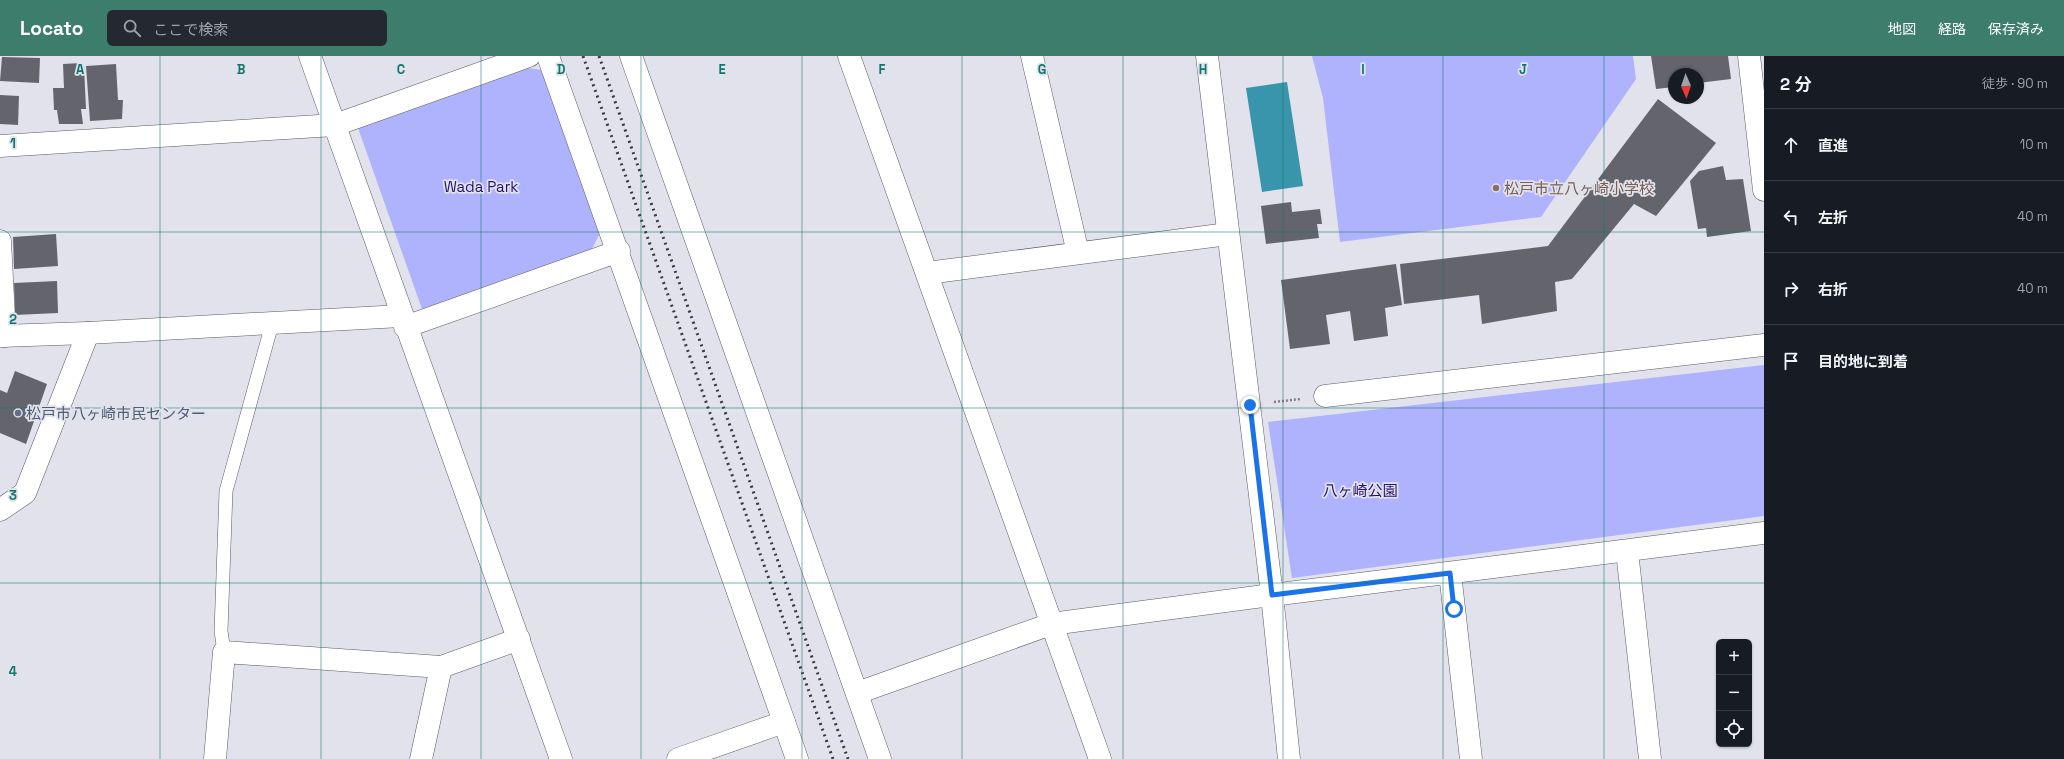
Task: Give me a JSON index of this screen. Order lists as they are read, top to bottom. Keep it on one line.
{"parks":["Wada Park","八ヶ崎公園"],"places":["松戸市立八ヶ崎小学校","松戸市八ヶ崎市民センター"],"north":"bottom","page":{"header":"Locato","search":"ここで検索","nav":["地図","経路","保存済み"],"heading":["2 分","徒歩 · 90 m"],"list":[["直進","10 m"],["左折","40 m"],["右折","40 m"],"目的地に到着"],"map_buttons":["+","−"]},"grid":{"columns":["A","B","C","D","E","F","G","H","I","J"],"rows":["1","2","3","4"]}}
